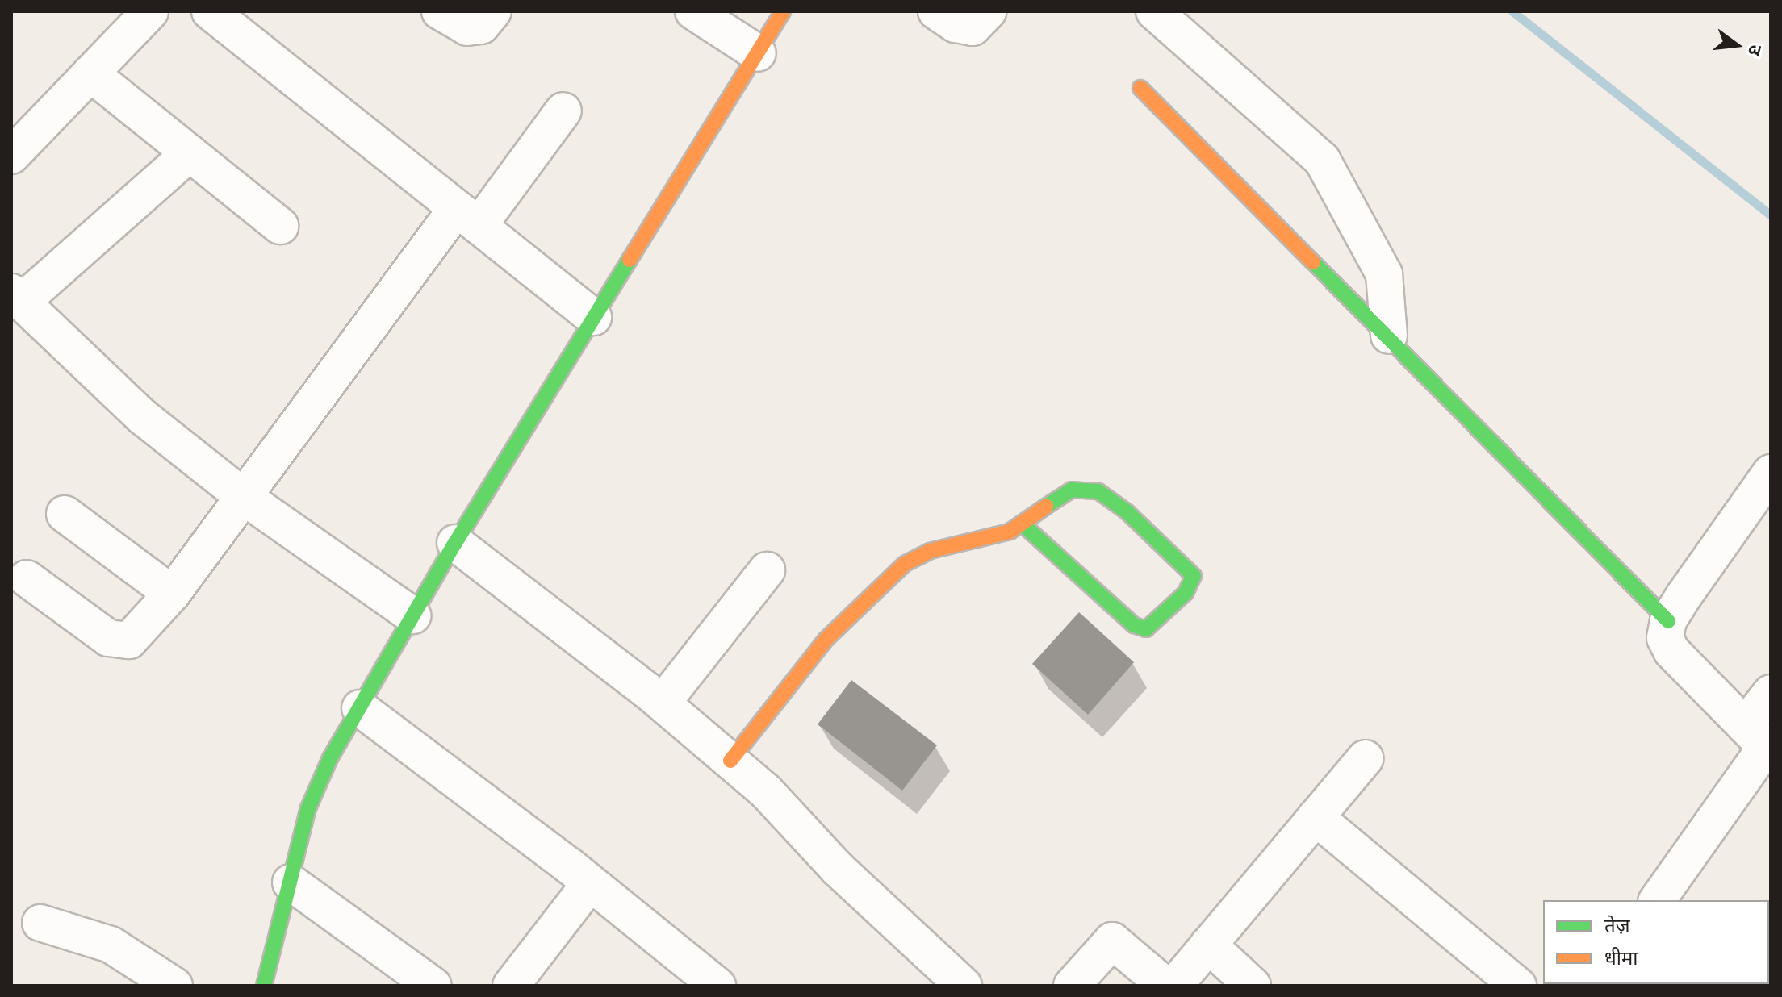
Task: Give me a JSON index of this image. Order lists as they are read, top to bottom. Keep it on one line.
{"legend":["तेज़","धीमा"],"north":"right"}
